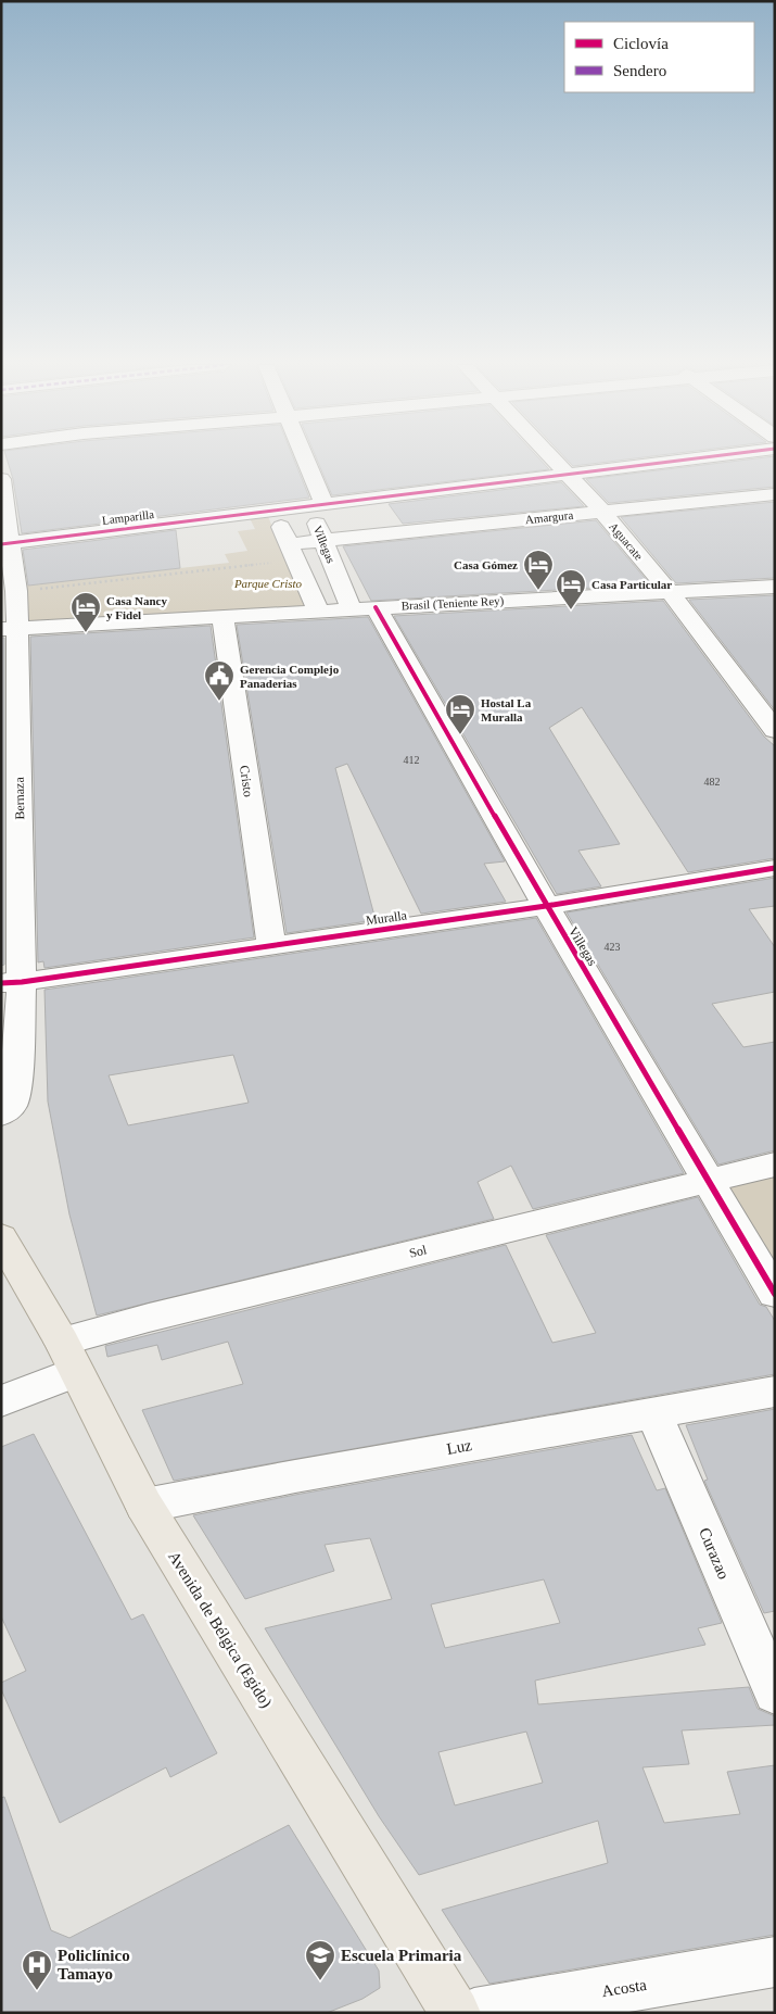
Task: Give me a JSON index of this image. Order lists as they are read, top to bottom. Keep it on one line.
{"streets":{"main road":["Avenida de Bélgica (Egido)"],"street":["Lamparilla","Amargura","Aguacate","Villegas","Brasil (Teniente Rey)","Cristo","Bernaza","Muralla","Sol","Luz","Curazao","Acosta"]},"crossings":[["Lamparilla","Aguacate"],["Lamparilla","Villegas"],["Lamparilla","Bernaza"],["Amargura","Aguacate"],["Amargura","Villegas"],["Aguacate","Brasil (Teniente Rey)"],["Villegas","Brasil (Teniente Rey)"],["Villegas","Muralla"],["Villegas","Sol"],["Brasil (Teniente Rey)","Cristo"],["Brasil (Teniente Rey)","Bernaza"],["Cristo","Muralla"],["Bernaza","Muralla"],["Sol","Avenida de Bélgica (Egido)"],["Luz","Curazao"],["Luz","Avenida de Bélgica (Egido)"]],"parks":["Parque Cristo"],"places":{"hotel":["Casa Gómez","Casa Particular","Casa Nancy y Fidel","Hostal La Muralla"],"public building":["Gerencia Complejo Panaderias"],"school or university":["Escuela Primaria"],"hospital":["Policlínico Tamayo"]},"house_numbers":["412","482","423"],"legend":["Ciclovía","Sendero"]}
